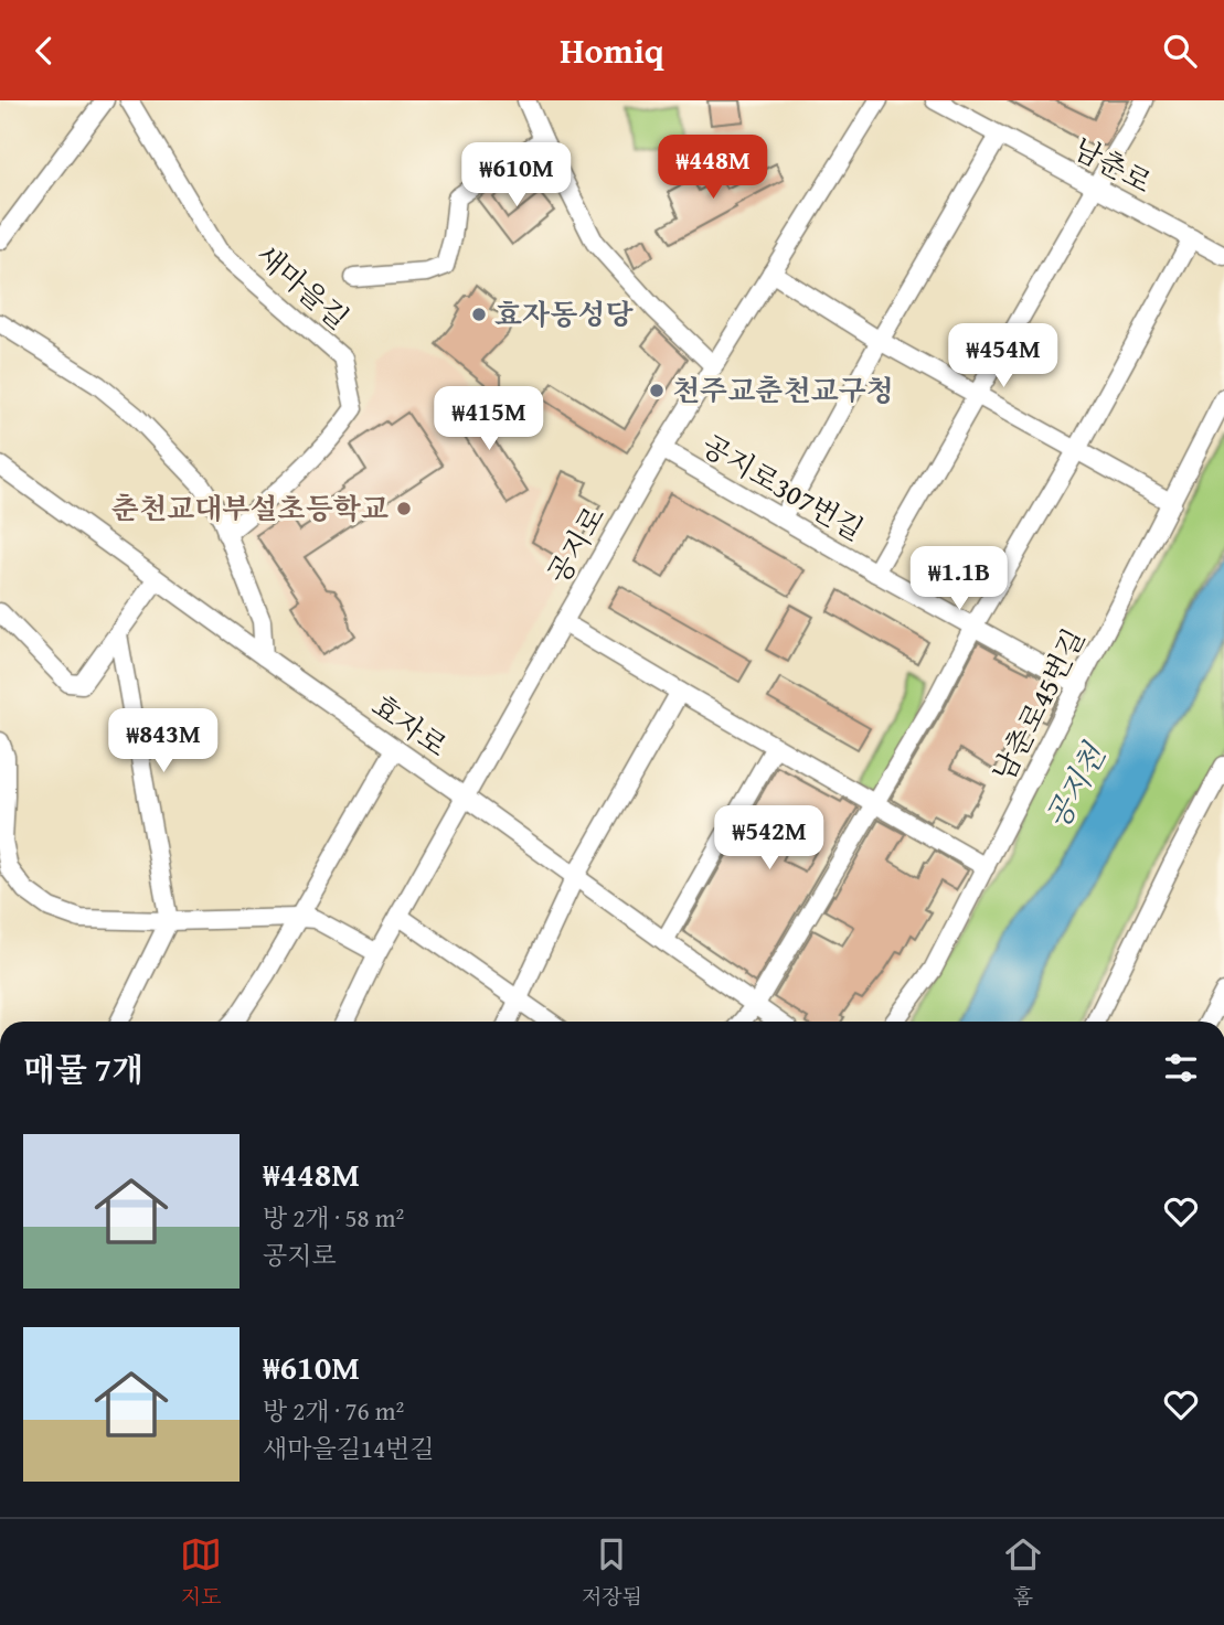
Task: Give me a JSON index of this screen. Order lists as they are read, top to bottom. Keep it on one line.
{"streets":{"street":["남춘로","새마을길","공지로307번길","공지로","남춘로45번길","효자로"]},"crossings":[["공지로307번길","공지로"],["공지로307번길","남춘로45번길"],["공지로","효자로"]],"water":["공지천"],"places":["효자동성당","천주교춘천교구청","춘천교대부설초등학교"],"page":{"header":"Homiq","price":["₩448M","₩610M","₩454M","₩415M","₩1.1B","₩843M","₩542M"],"heading":"매물 7개","list":[{"name":"₩448M","note":"방 2개 · 58 m² · 공지로"},{"name":"₩610M","note":"방 2개 · 76 m² · 새마을길14번길"}],"tabs":["지도","저장됨","홈"]}}
